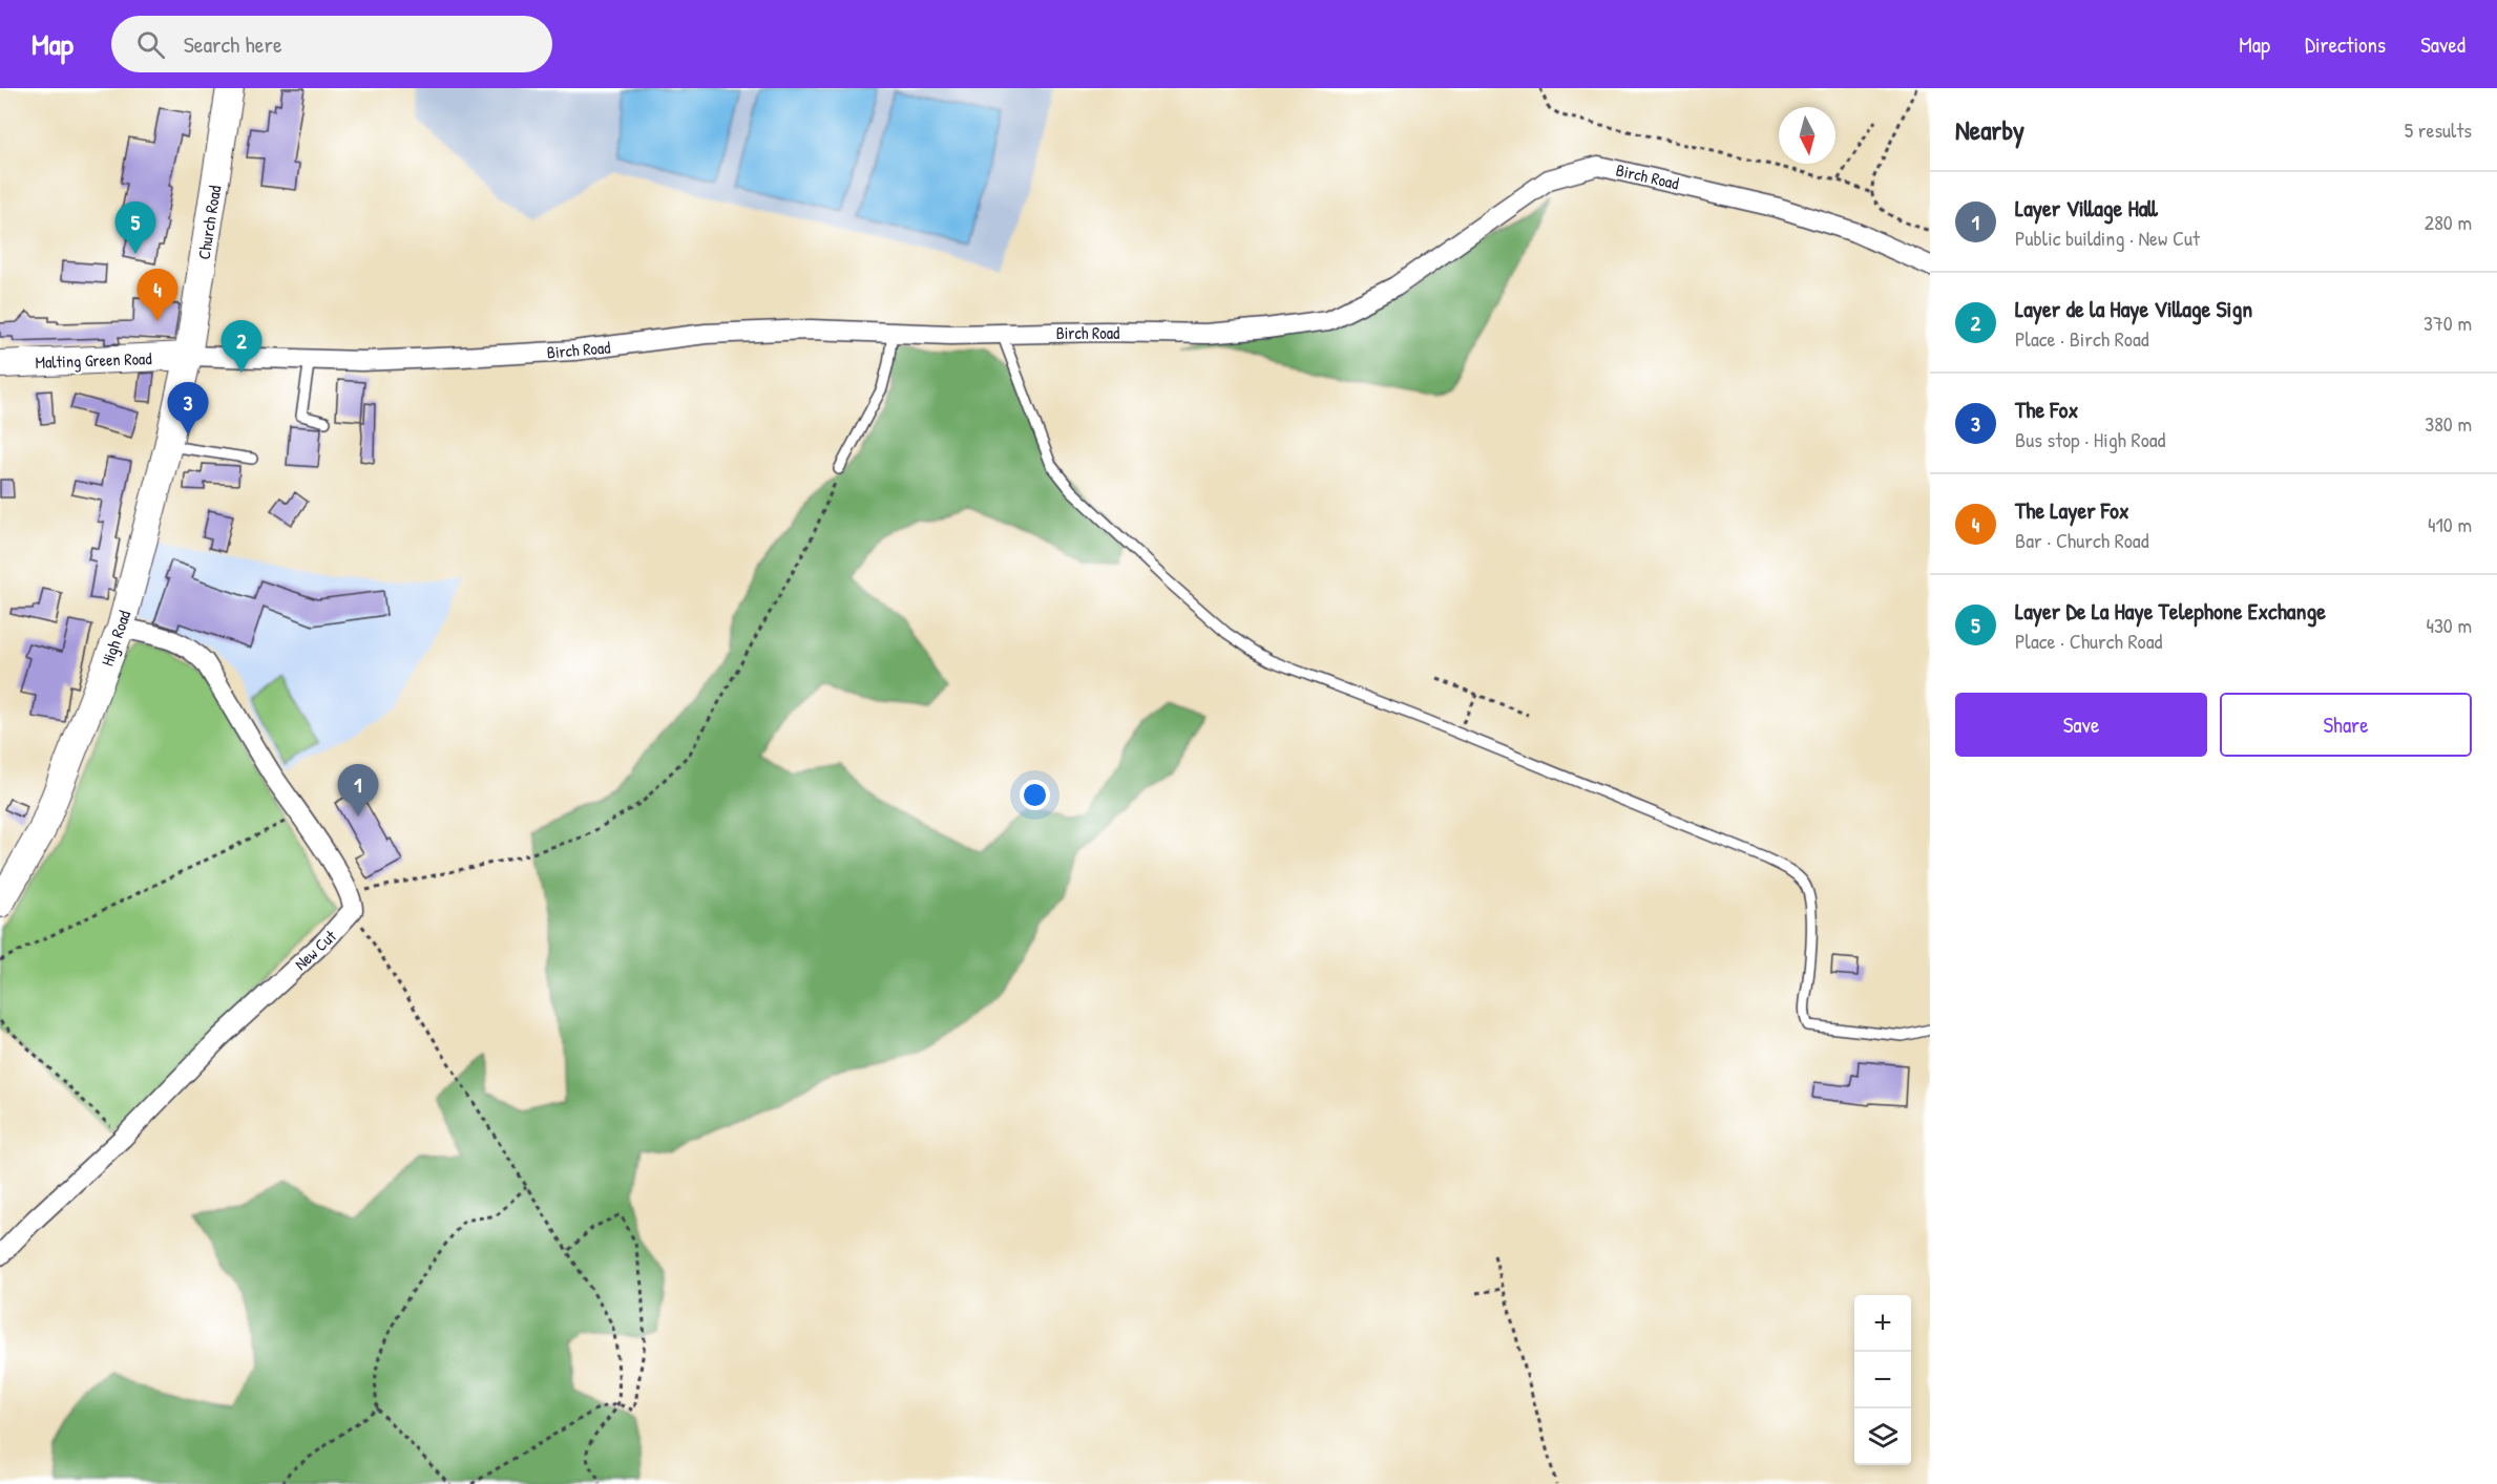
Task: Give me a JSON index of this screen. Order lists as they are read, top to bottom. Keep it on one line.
{"streets":{"main road":["Church Road","Malting Green Road","High Road"],"street":["Birch Road","New Cut"]},"crossings":[["Birch Road","Church Road"],["Birch Road","Malting Green Road"],["Birch Road","High Road"],["Church Road","Malting Green Road"],["Church Road","High Road"],["Malting Green Road","High Road"]],"north":"bottom","page":{"header":"Map","search":"Search here","nav":["Map","Directions","Saved"],"heading":["Nearby","5 results"],"list":[{"mark":"1","name":"Layer Village Hall","note":"Public building · New Cut","value":"280 m"},{"mark":"2","name":"Layer de la Haye Village Sign","note":"Place · Birch Road","value":"370 m"},{"mark":"3","name":"The Fox","note":"Bus stop · High Road","value":"380 m"},{"mark":"4","name":"The Layer Fox","note":"Bar · Church Road","value":"410 m"},{"mark":"5","name":"Layer De La Haye Telephone Exchange","note":"Place · Church Road","value":"430 m"}],"pins":["5","4","2","3","1"],"buttons":["Save","Share"],"map_buttons":["+","−"]}}
